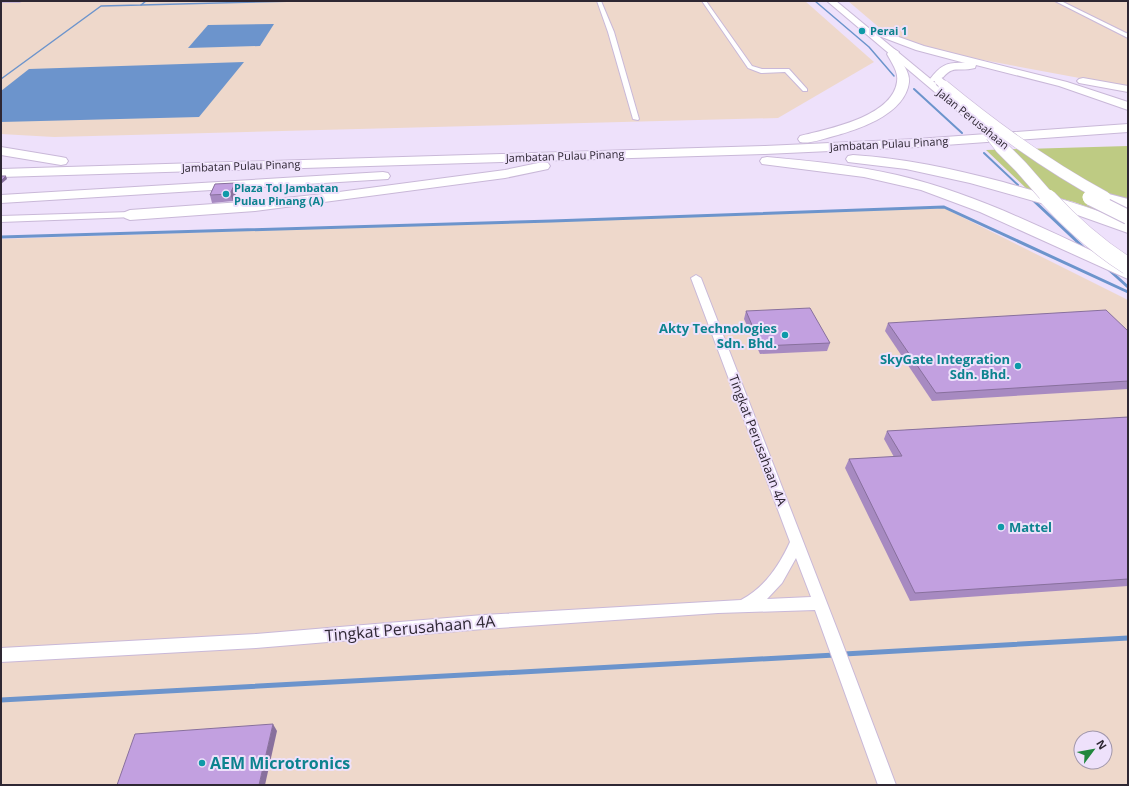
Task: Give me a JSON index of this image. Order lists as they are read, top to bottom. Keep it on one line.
{"streets":{"highway":["Jambatan Pulau Pinang"],"main road":["Jalan Perusahaan"],"street":["Tingkat Perusahaan 4A"]},"places":["Perai 1","Plaza Tol Jambatan Pulau Pinang (A)","Akty Technologies Sdn. Bhd.","SkyGate Integration Sdn. Bhd.","Mattel","AEM Microtronics"],"north":"top right"}
